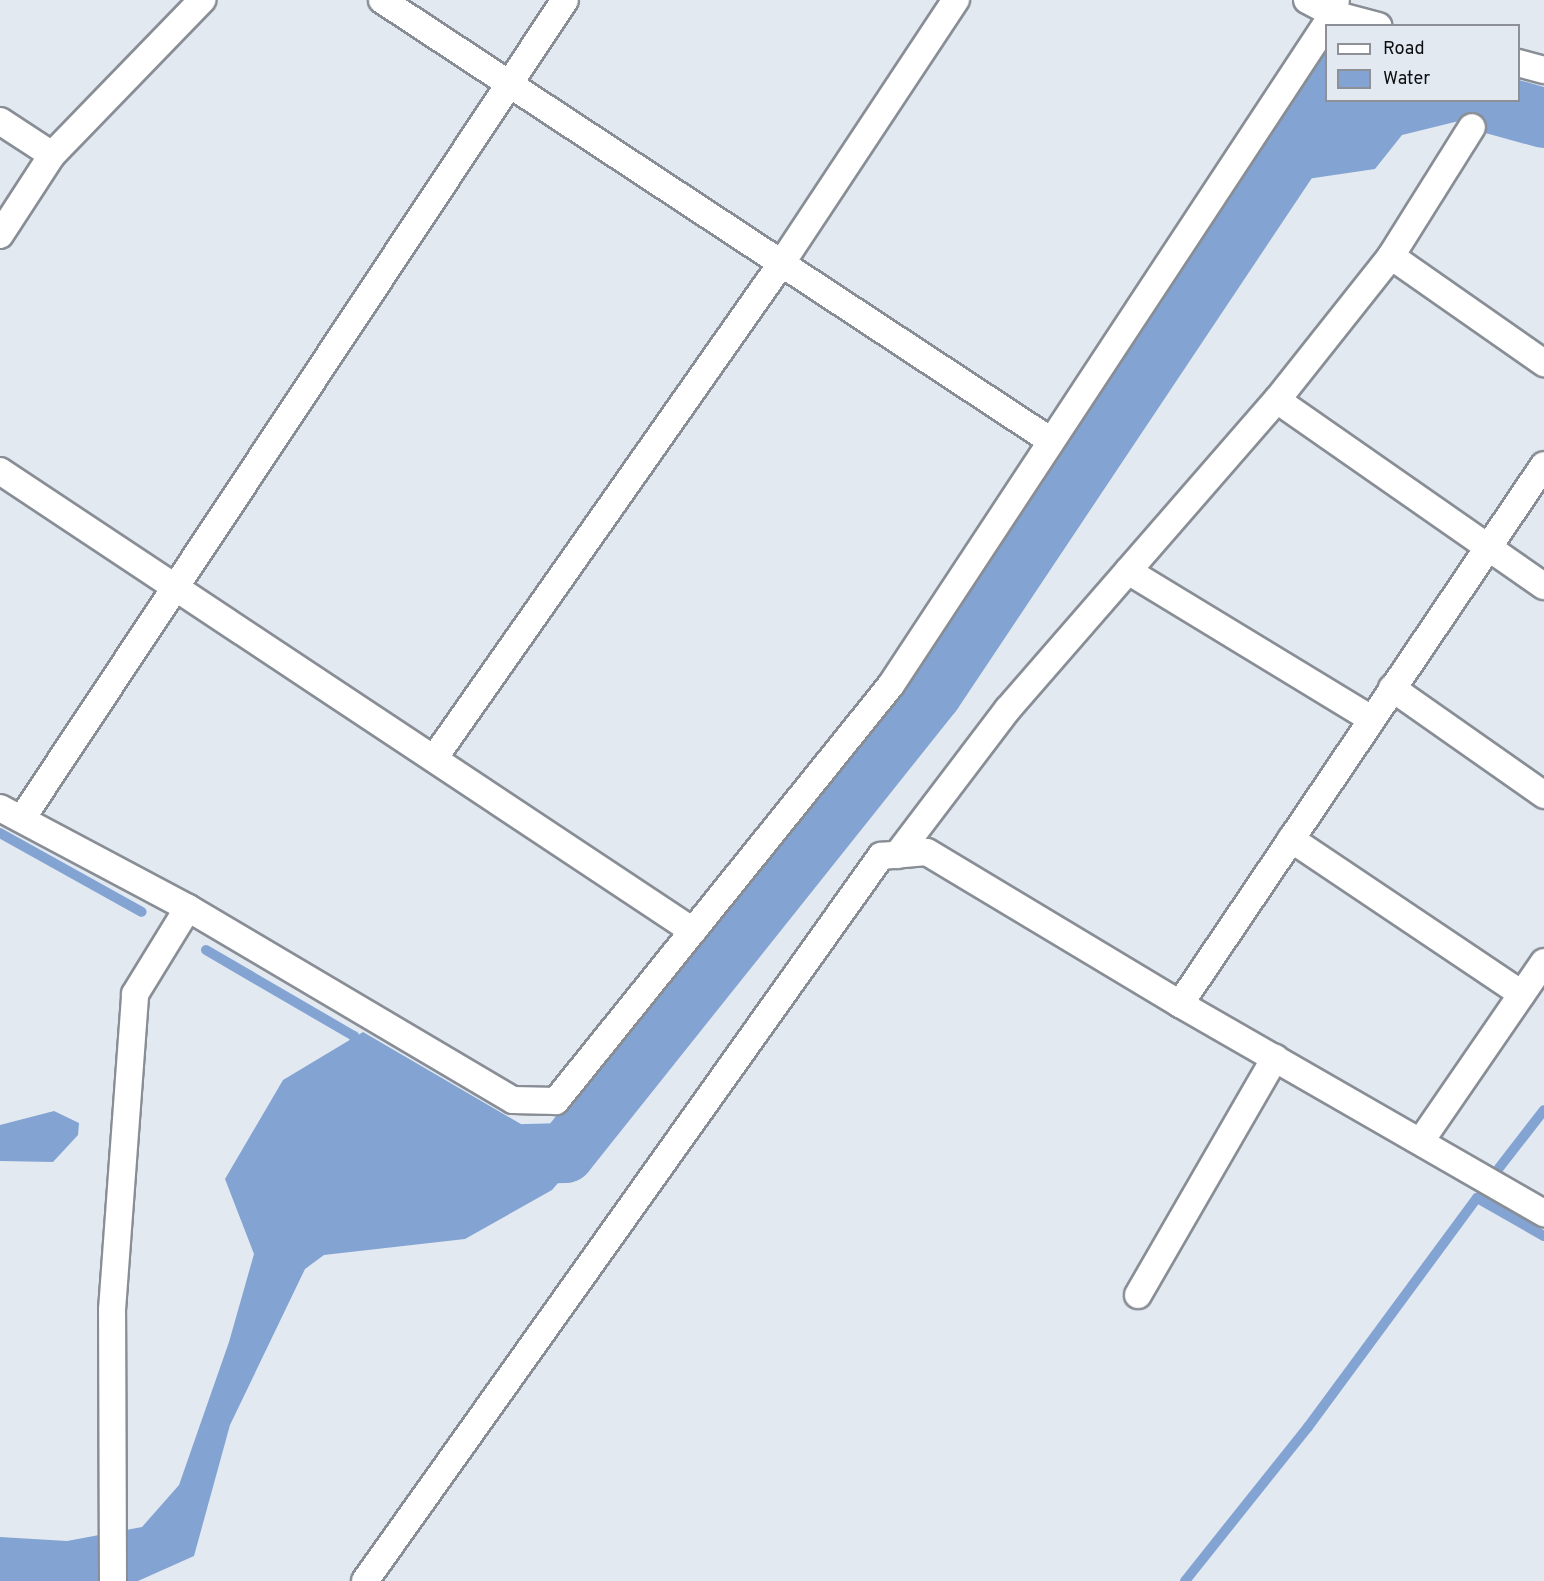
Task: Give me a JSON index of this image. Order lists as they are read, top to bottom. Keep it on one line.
{"legend":["Road","Water"]}
